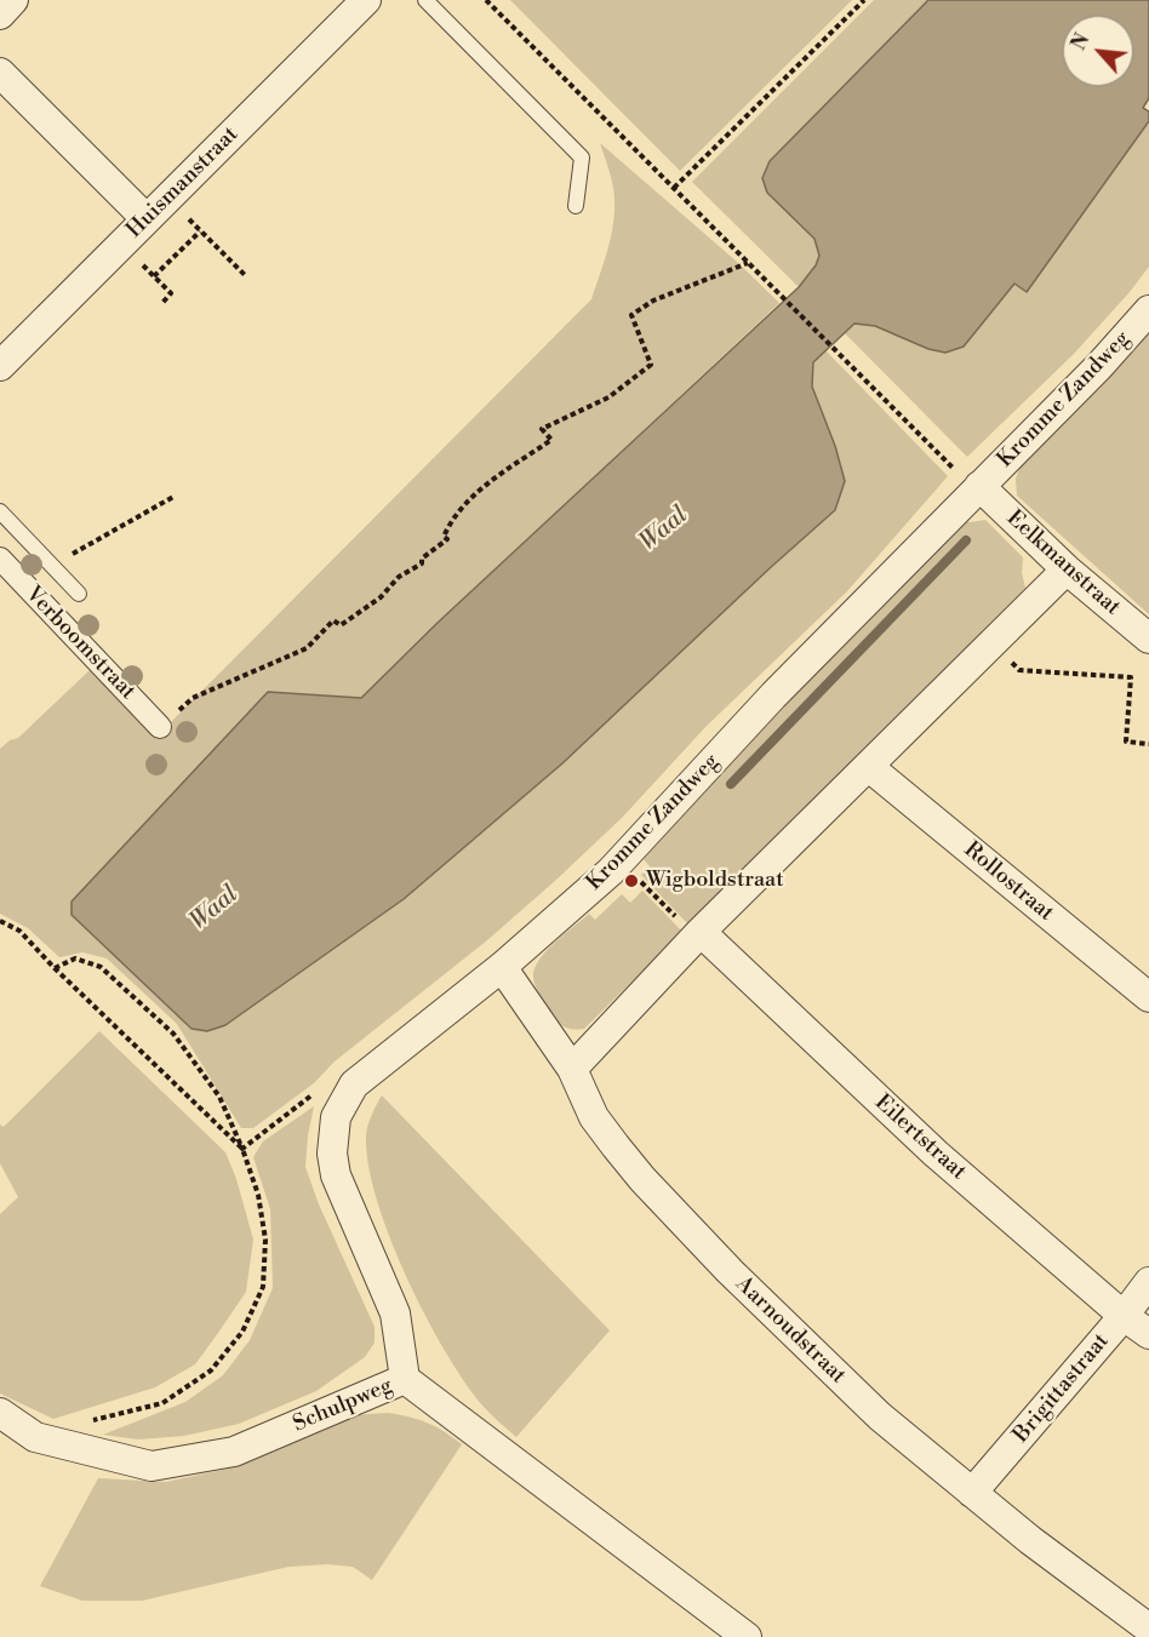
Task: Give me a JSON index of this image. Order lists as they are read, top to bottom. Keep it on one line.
{"streets":{"street":["Huismanstraat","Kromme Zandweg","Eelkmanstraat","Verboomstraat","Rollostraat","Eilertstraat","Aarnoudstraat","Brigittastraat","Schulpweg"]},"crossings":[["Kromme Zandweg","Eelkmanstraat"],["Kromme Zandweg","Aarnoudstraat"],["Kromme Zandweg","Schulpweg"],["Eilertstraat","Brigittastraat"],["Aarnoudstraat","Brigittastraat"]],"water":["Waal"],"places":["Wigboldstraat"],"north":"top left"}
